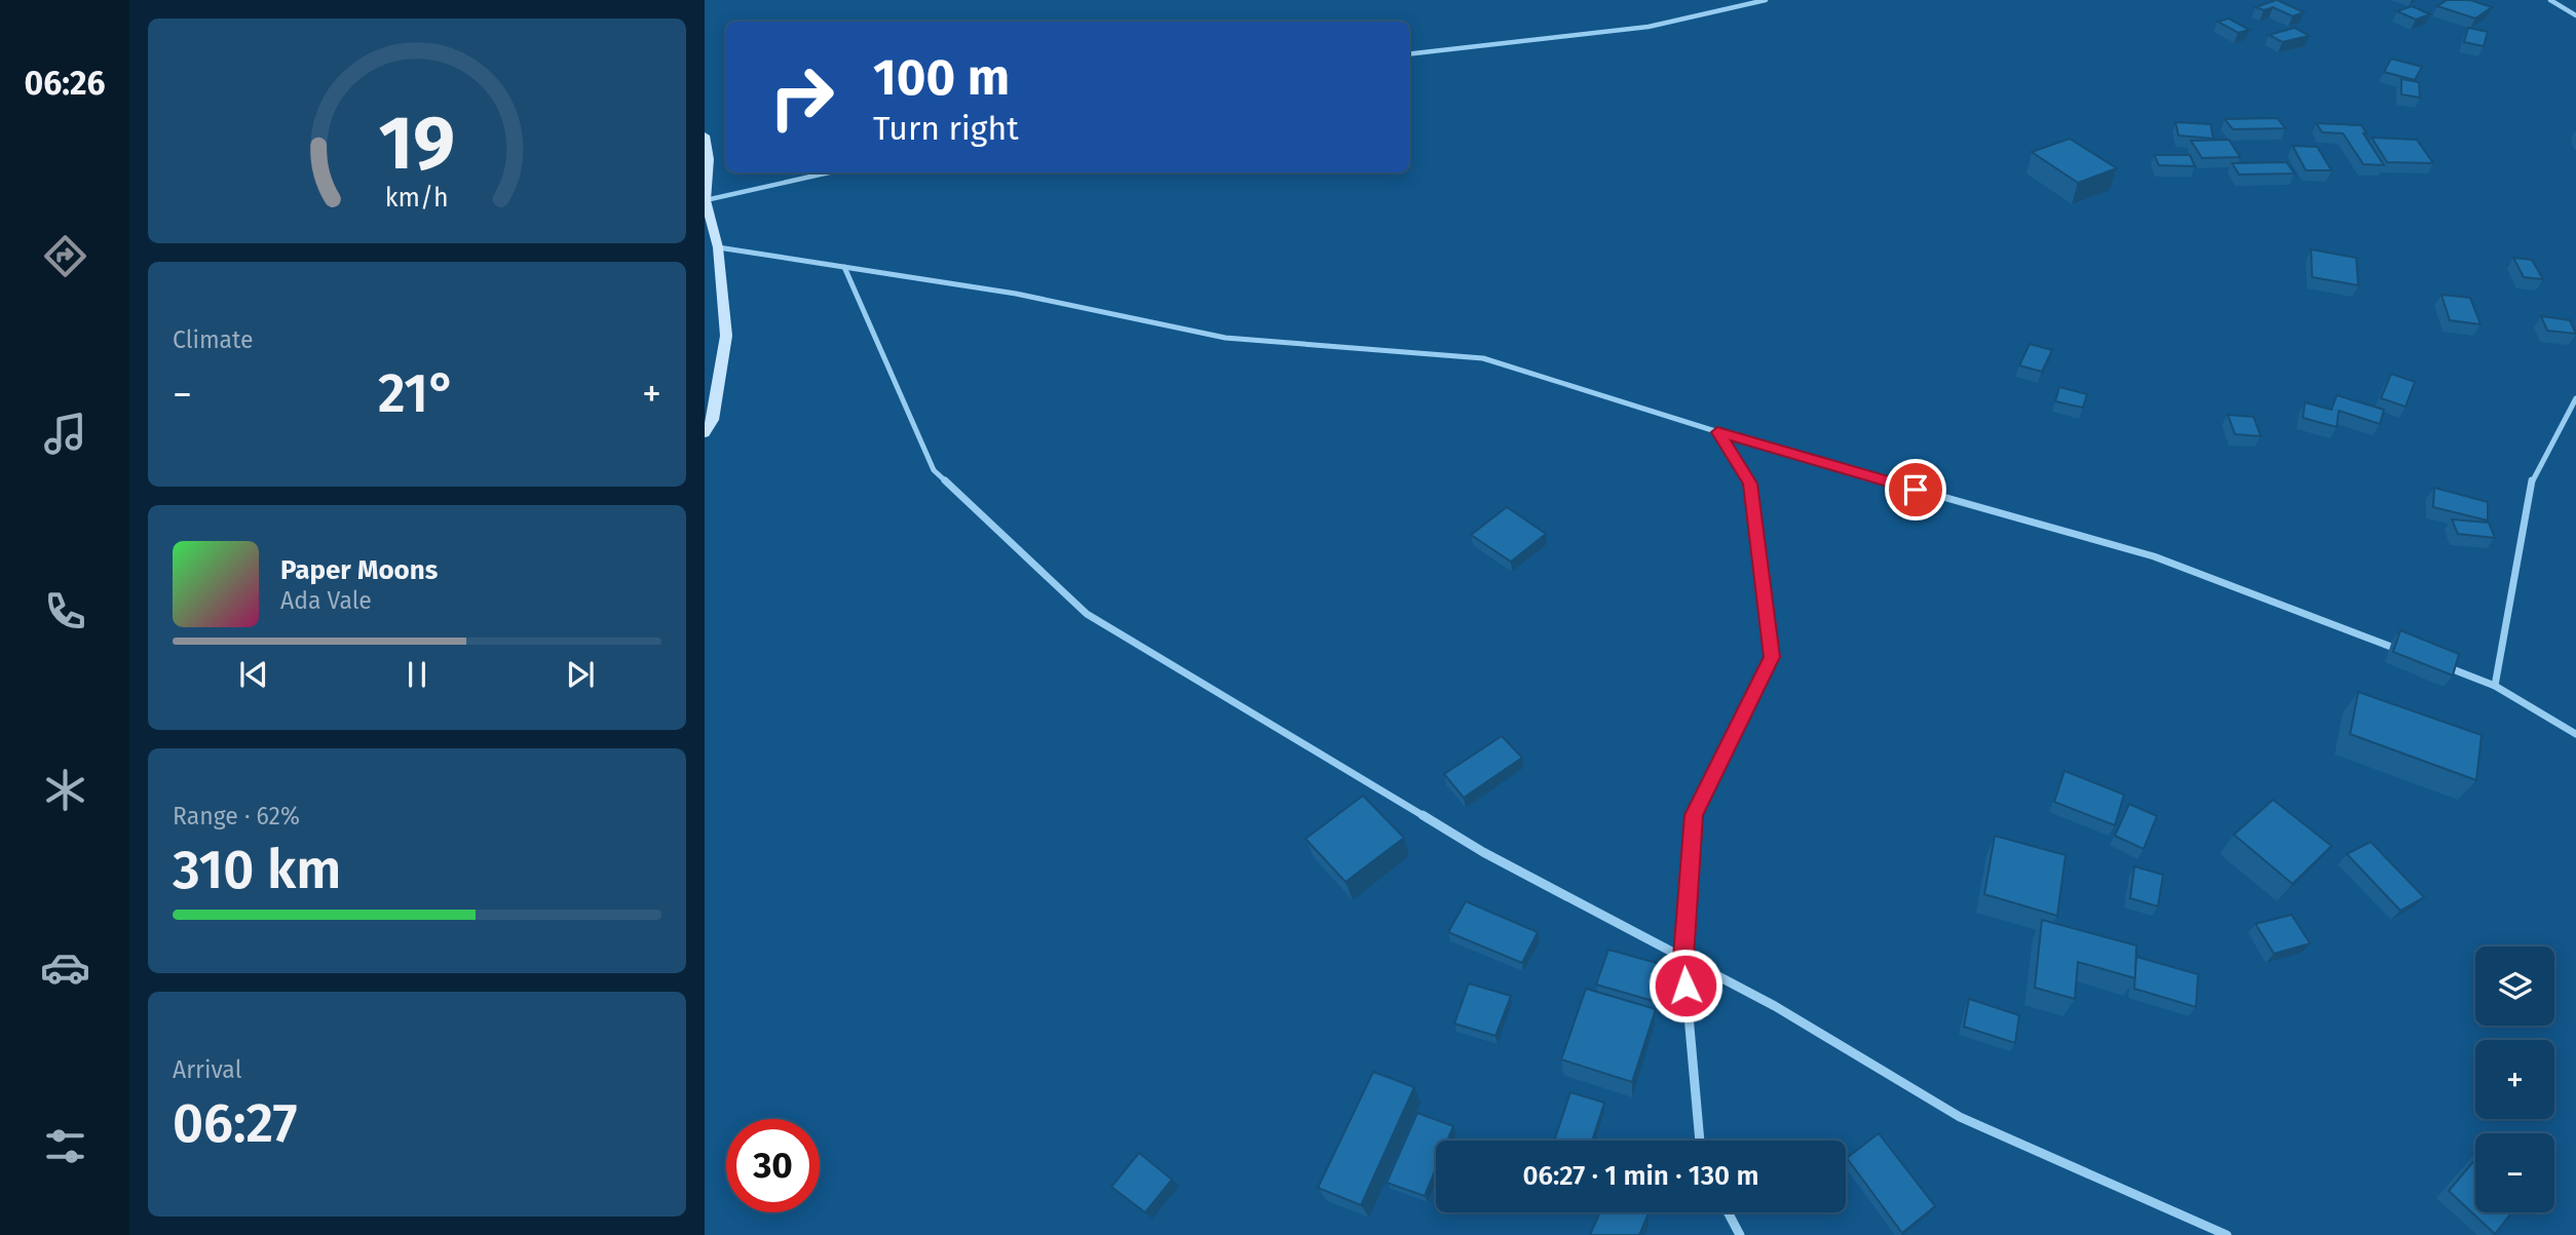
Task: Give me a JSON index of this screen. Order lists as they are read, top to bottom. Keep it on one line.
{"page":{"tabs":"06:26","turn":["100 m","Turn right"],"tile":["Climate",["Range · 62%","310 km"],["Arrival","06:27"]],"heat":["−","21°","+"],"song":["Paper Moons","Ada Vale"],"map_buttons":["+","−"],"limit":"30","trip":"06:27 · 1 min · 130 m","gauge":["19","km/h"]}}
